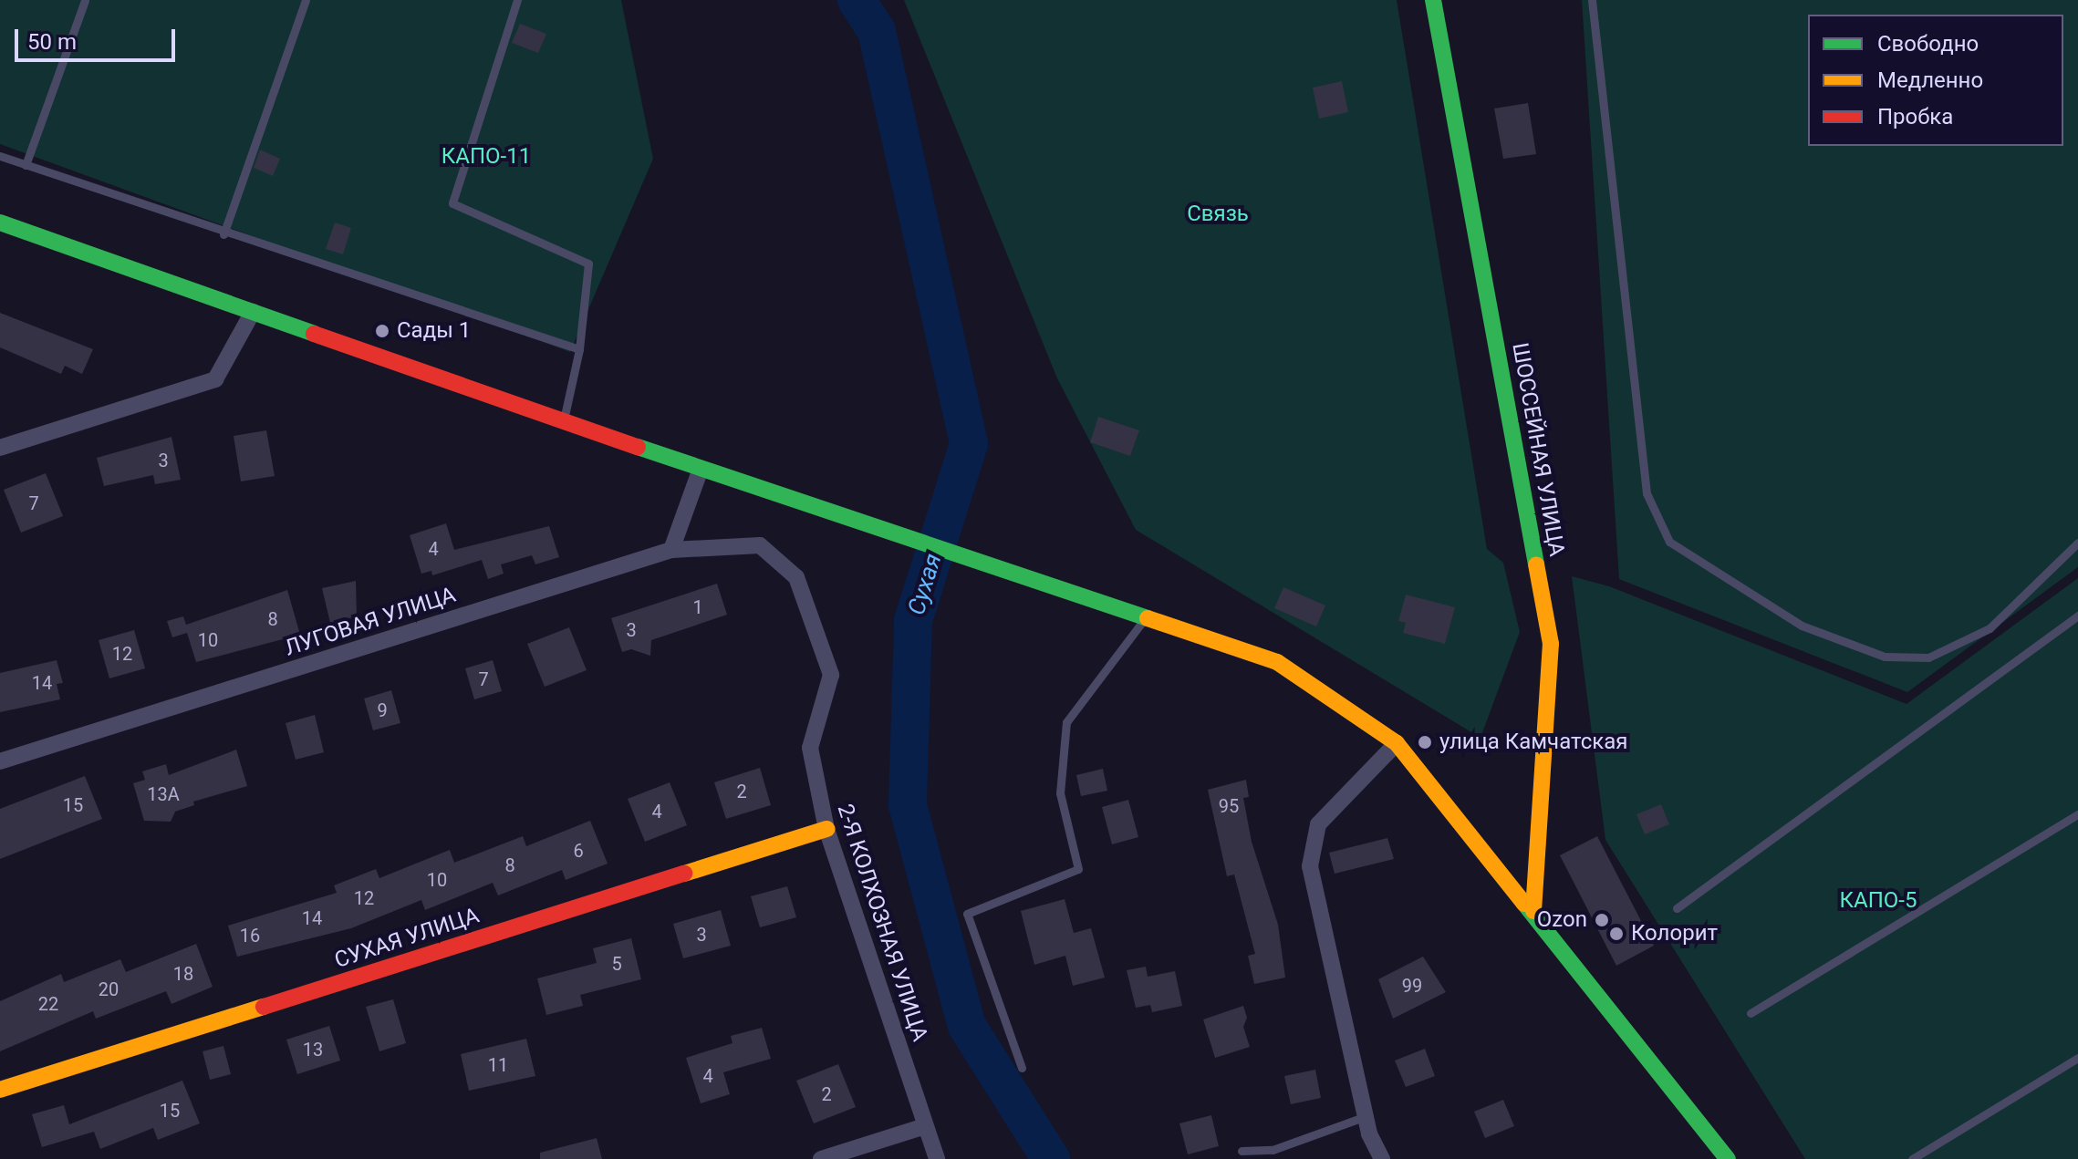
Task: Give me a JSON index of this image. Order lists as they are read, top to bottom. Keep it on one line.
{"streets":{"main road":["ШОССЕЙНАЯ УЛИЦА","СУХАЯ УЛИЦА"],"street":["ЛУГОВАЯ УЛИЦА","2-Я КОЛХОЗНАЯ УЛИЦА"]},"crossings":[["ЛУГОВАЯ УЛИЦА","2-Я КОЛХОЗНАЯ УЛИЦА"],["2-Я КОЛХОЗНАЯ УЛИЦА","СУХАЯ УЛИЦА"]],"water":["Сухая"],"parks":["КАПО-11","Связь","КАПО-5"],"places":["Сады 1","улица Камчатская","Ozon","Колорит"],"house_numbers":["3","7","4","1","8","3","10","12","7","14","9","2","13А","15","95","4","6","8","10","12","14","3","16","5","18","99","20","22","13","11","4","2","15"],"legend":["Свободно","Медленно","Пробка"],"scale_bar":"50 m"}
